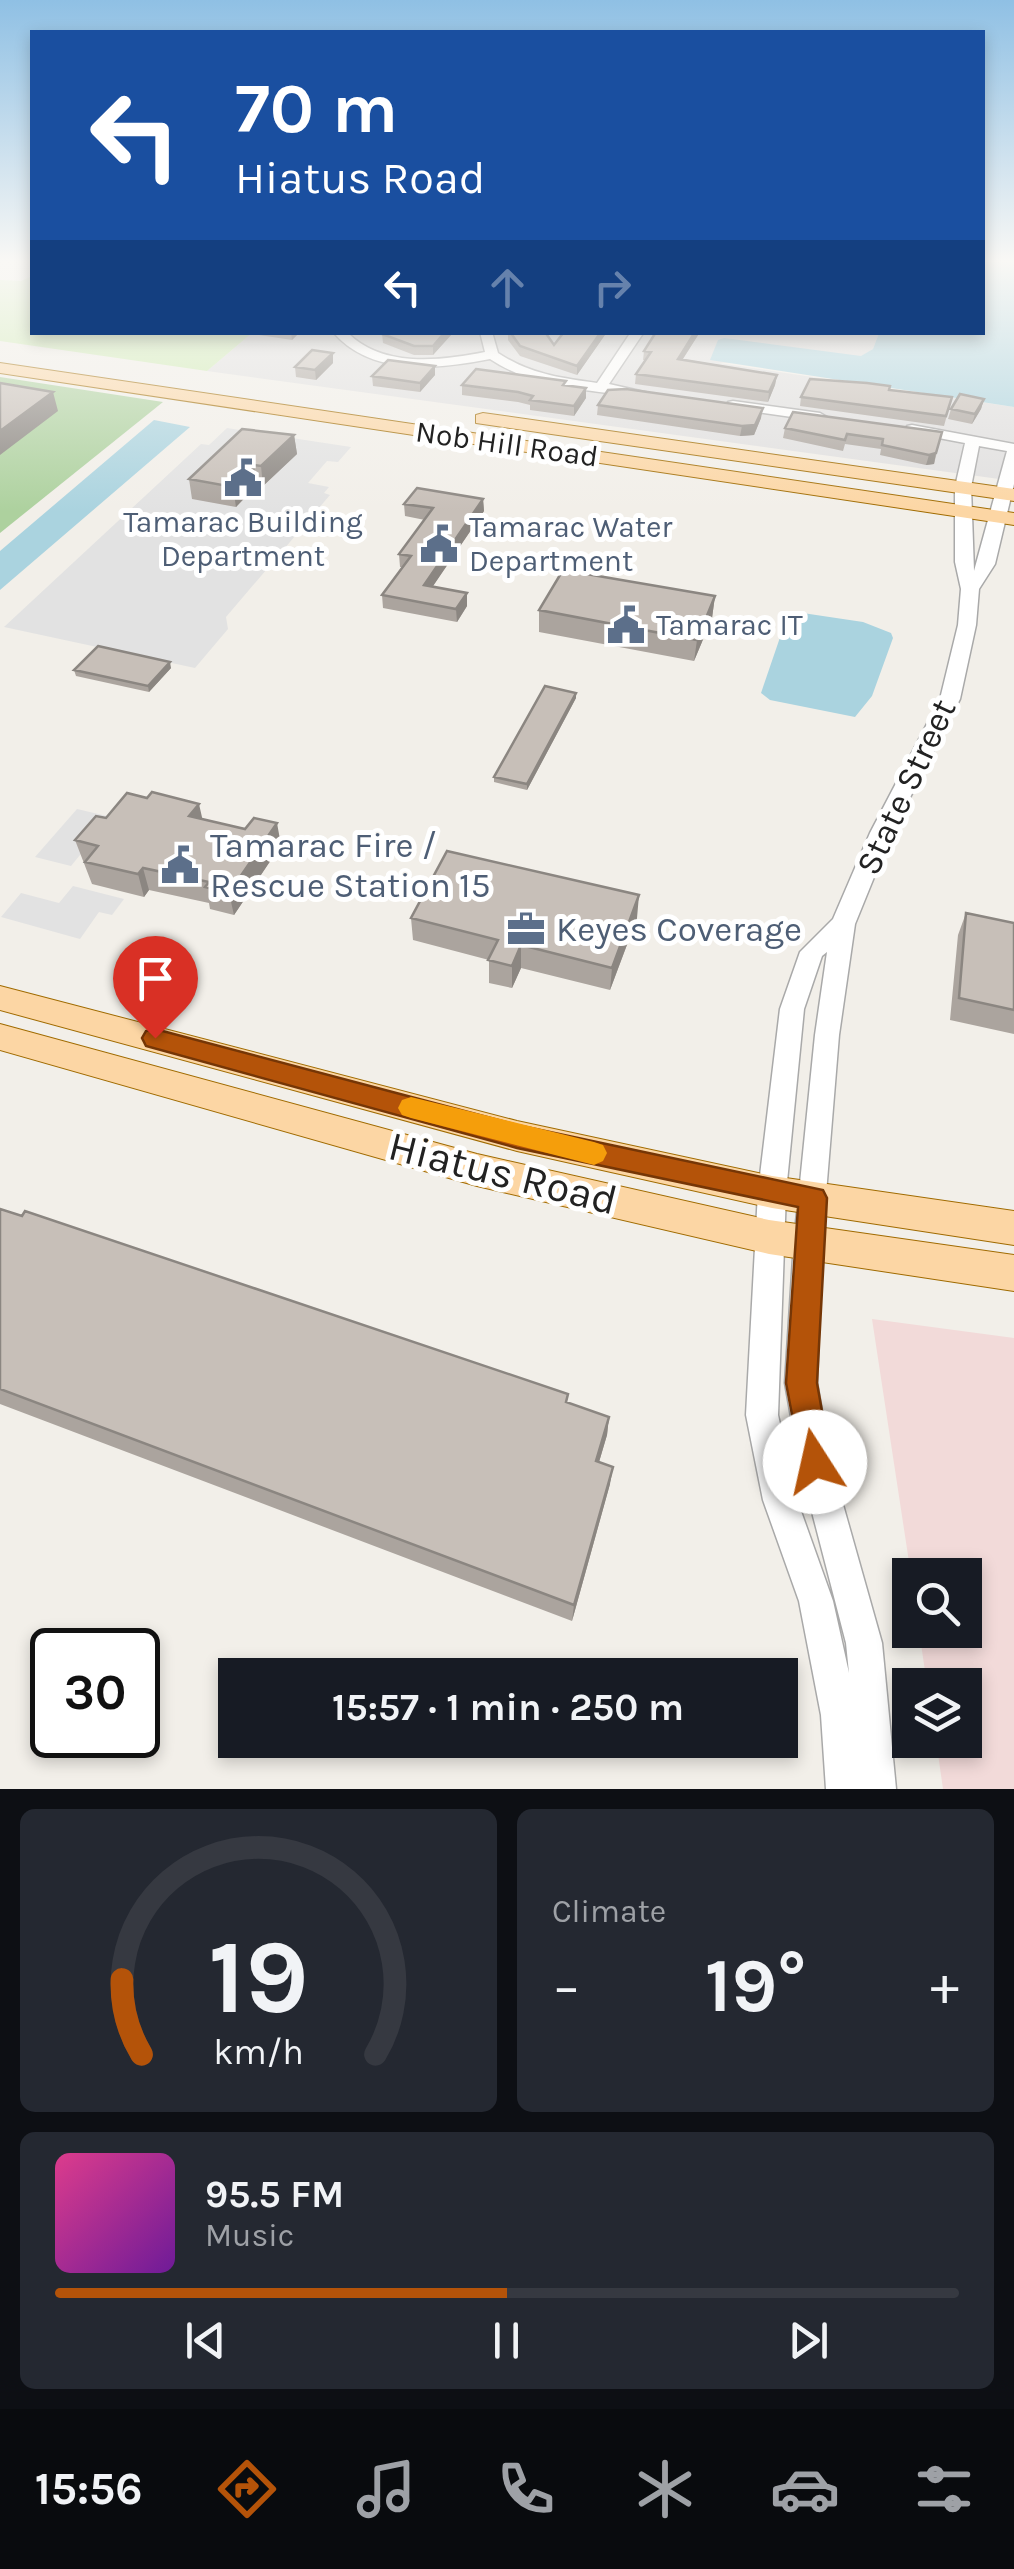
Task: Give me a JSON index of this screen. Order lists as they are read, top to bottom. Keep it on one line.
{"streets":{"main road":["Nob Hill Road","Hiatus Road"],"street":["State Street"]},"crossings":[["Nob Hill Road","State Street"],["State Street","Hiatus Road"]],"places":{"public building":["Tamarac Building Department","Tamarac Water Department","Tamarac IT","Tamarac Fire / Rescue Station 15"],"office":["Keyes Coverage"]},"page":{"turn":["70 m","Hiatus Road"],"limit":"30","trip":"15:57 · 1 min · 250 m","tile":"Climate","heat":["−","19°","+"],"song":["95.5 FM","Music"],"tabs":"15:56","gauge":["19","km/h"]}}
